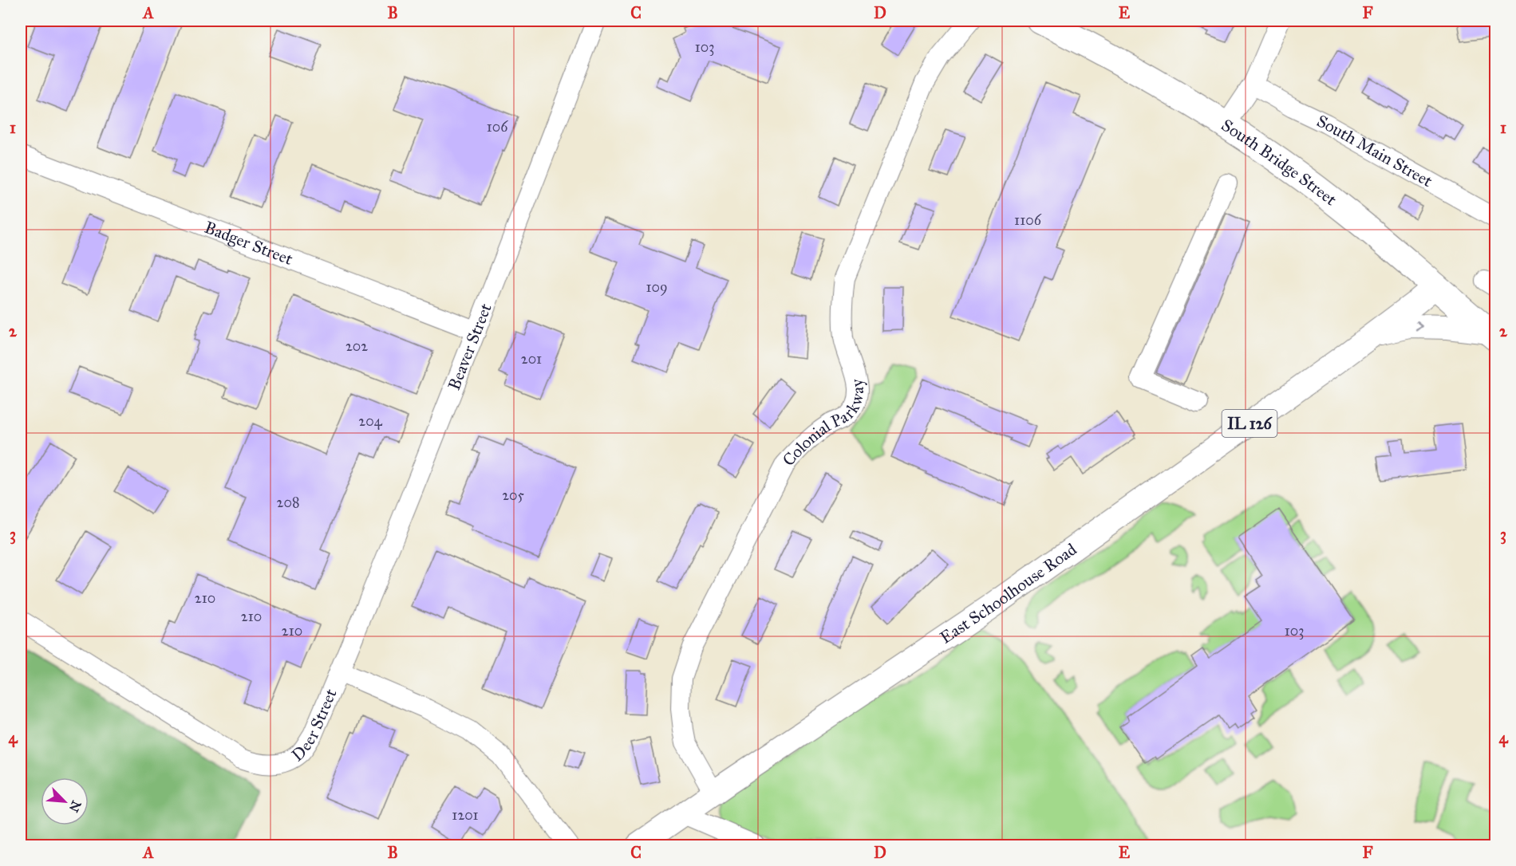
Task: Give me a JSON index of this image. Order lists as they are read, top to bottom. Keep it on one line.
{"streets":{"highway":["South Bridge Street"],"main road":["IL 126","East Schoolhouse Road"],"street":["South Main Street","Badger Street","Beaver Street","Colonial Parkway","Deer Street"]},"crossings":[["South Bridge Street","East Schoolhouse Road"],["Badger Street","Beaver Street"],["Beaver Street","Deer Street"],["Colonial Parkway","East Schoolhouse Road"]],"house_numbers":["103","106","1106","109","202","201","204","205","208","210","210","210","103","1201"],"north":"bottom right","grid":{"columns":["A","B","C","D","E","F"],"rows":["1","2","3","4"]}}
